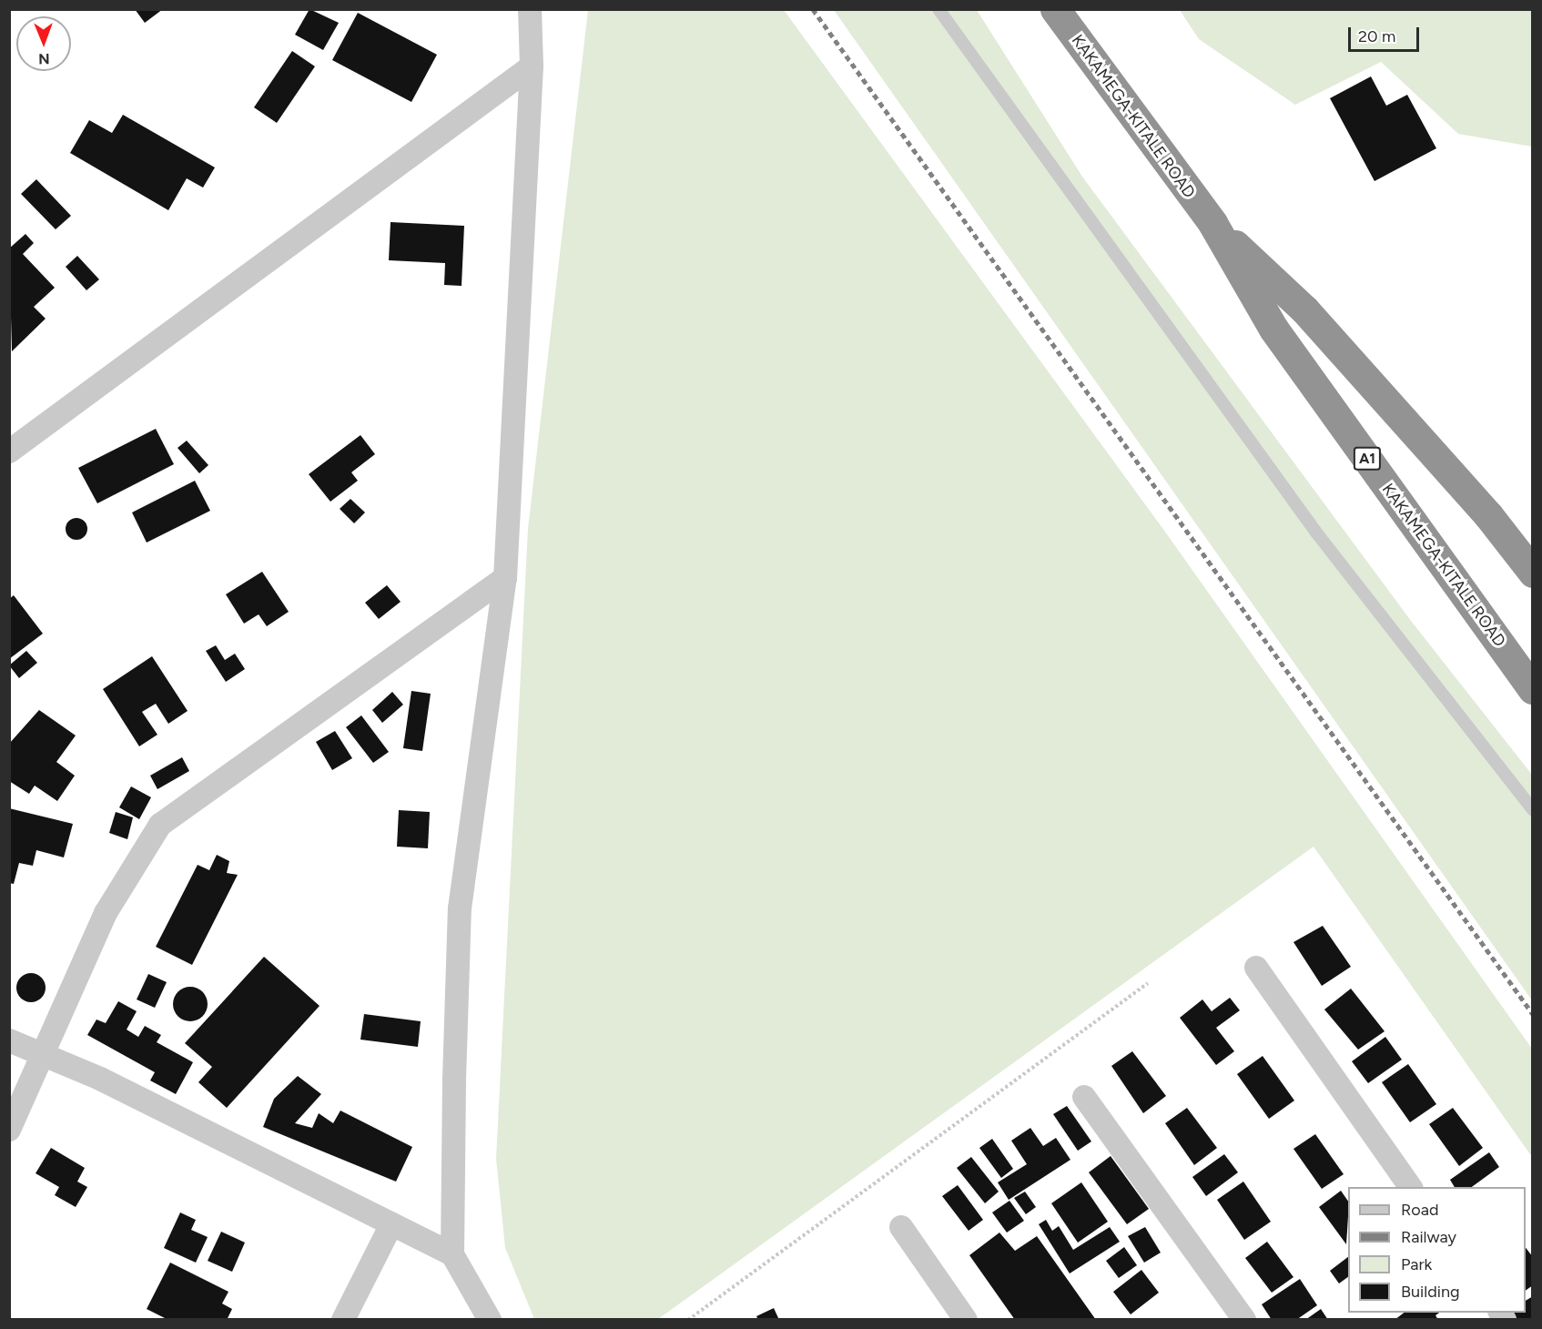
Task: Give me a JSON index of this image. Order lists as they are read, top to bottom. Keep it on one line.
{"streets":{"highway":["KAKAMEGA-KITALE ROAD","A1"]},"legend":["Road","Railway","Park","Building"],"scale_bar":"20 m","north":"bottom"}
